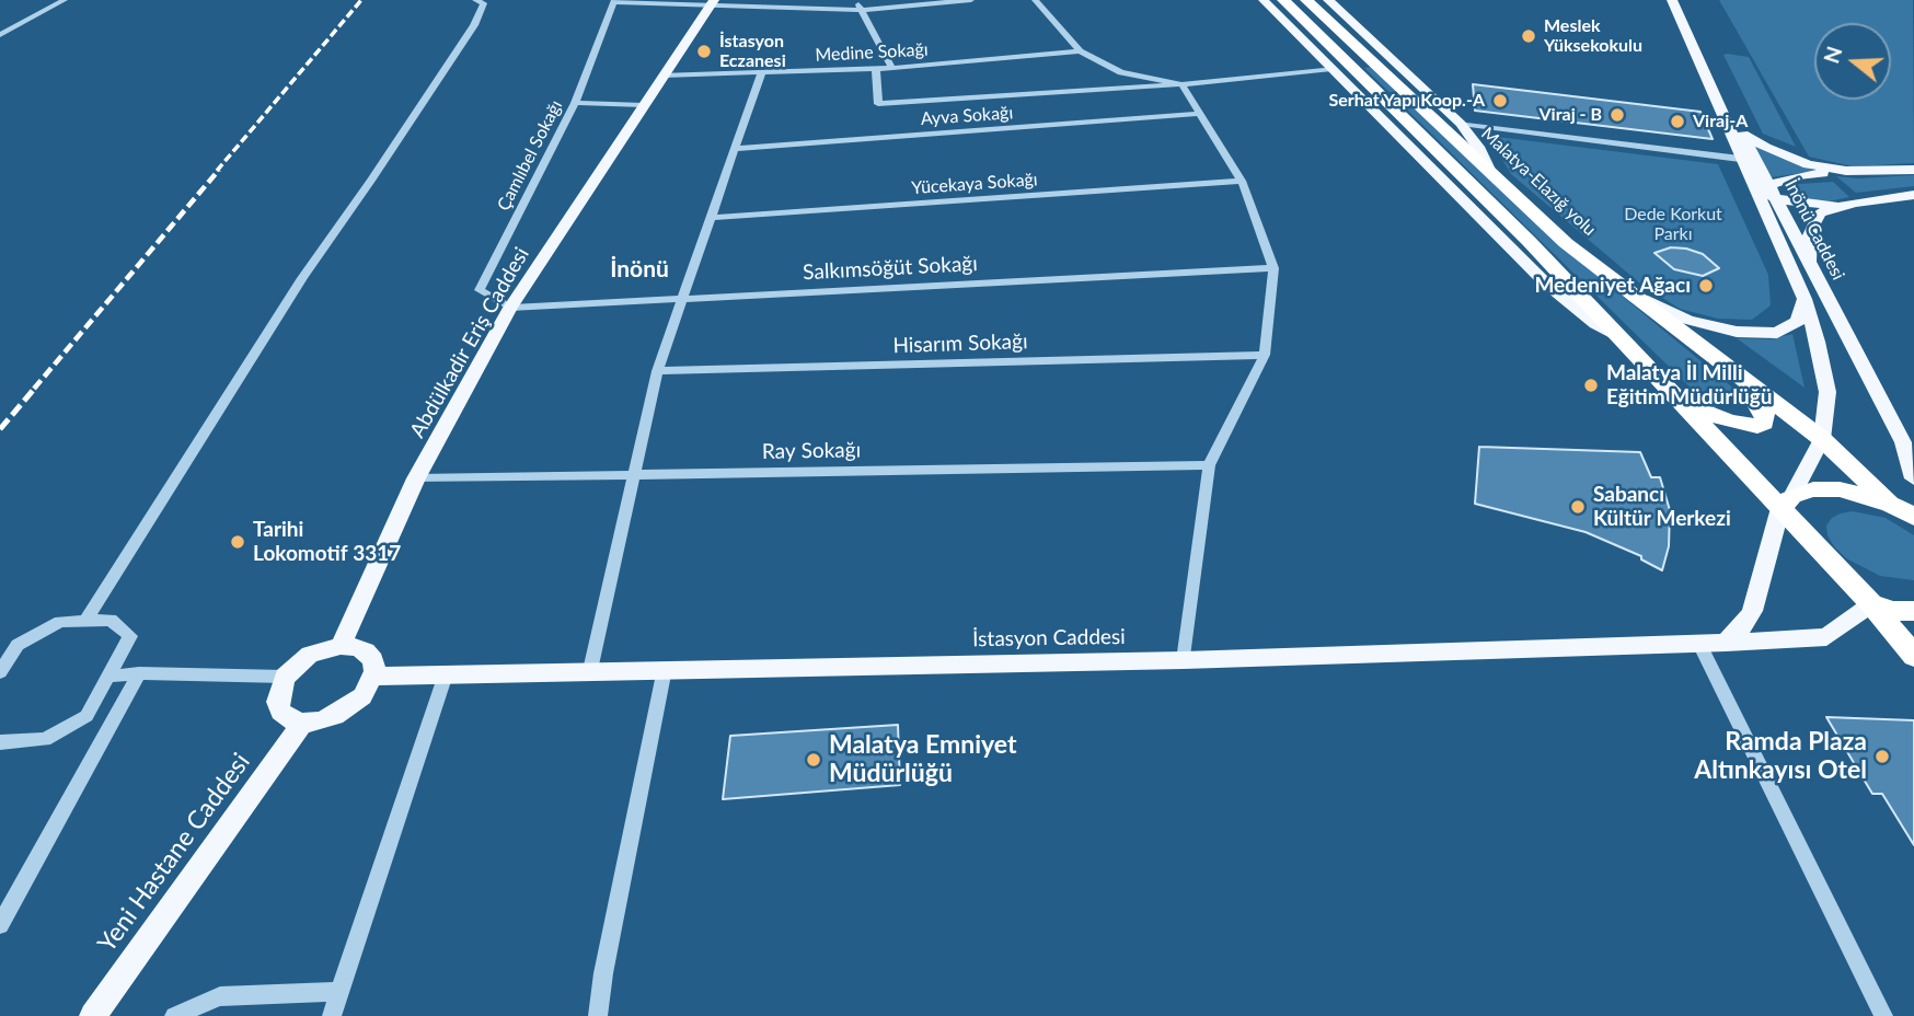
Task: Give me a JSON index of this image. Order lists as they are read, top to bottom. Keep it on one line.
{"streets":{"highway":["Malatya-Elazığ yolu"],"main road":["İnönü Caddesi","Abdülkadir Eriş Caddesi","İstasyon Caddesi","Yeni Hastane Caddesi"],"street":["Medine Sokağı","Ayva Sokağı","Çamlıbel Sokağı","Yücekaya Sokağı","Salkımsöğüt Sokağı","Hisarım Sokağı","Ray Sokağı"]},"crossings":[["Medine Sokağı","Abdülkadir Eriş Caddesi"],["Çamlıbel Sokağı","Salkımsöğüt Sokağı"],["Çamlıbel Sokağı","Abdülkadir Eriş Caddesi"],["Salkımsöğüt Sokağı","Abdülkadir Eriş Caddesi"],["Abdülkadir Eriş Caddesi","Ray Sokağı"],["Abdülkadir Eriş Caddesi","İstasyon Caddesi"],["Abdülkadir Eriş Caddesi","Yeni Hastane Caddesi"],["İstasyon Caddesi","Yeni Hastane Caddesi"]],"districts":["İnönü"],"parks":["Dede Korkut Parkı"],"places":["Meslek Yüksekokulu","İstasyon Eczanesi","Serhat Yapı Koop.-A","Viraj - B","Viraj-A","Medeniyet Ağacı","Malatya İl Milli Eğitim Müdürlüğü","Sabancı Kültür Merkezi","Tarihi Lokomotif 3317","Ramda Plaza Altınkayısı Otel","Malatya Emniyet Müdürlüğü"],"north":"left"}
